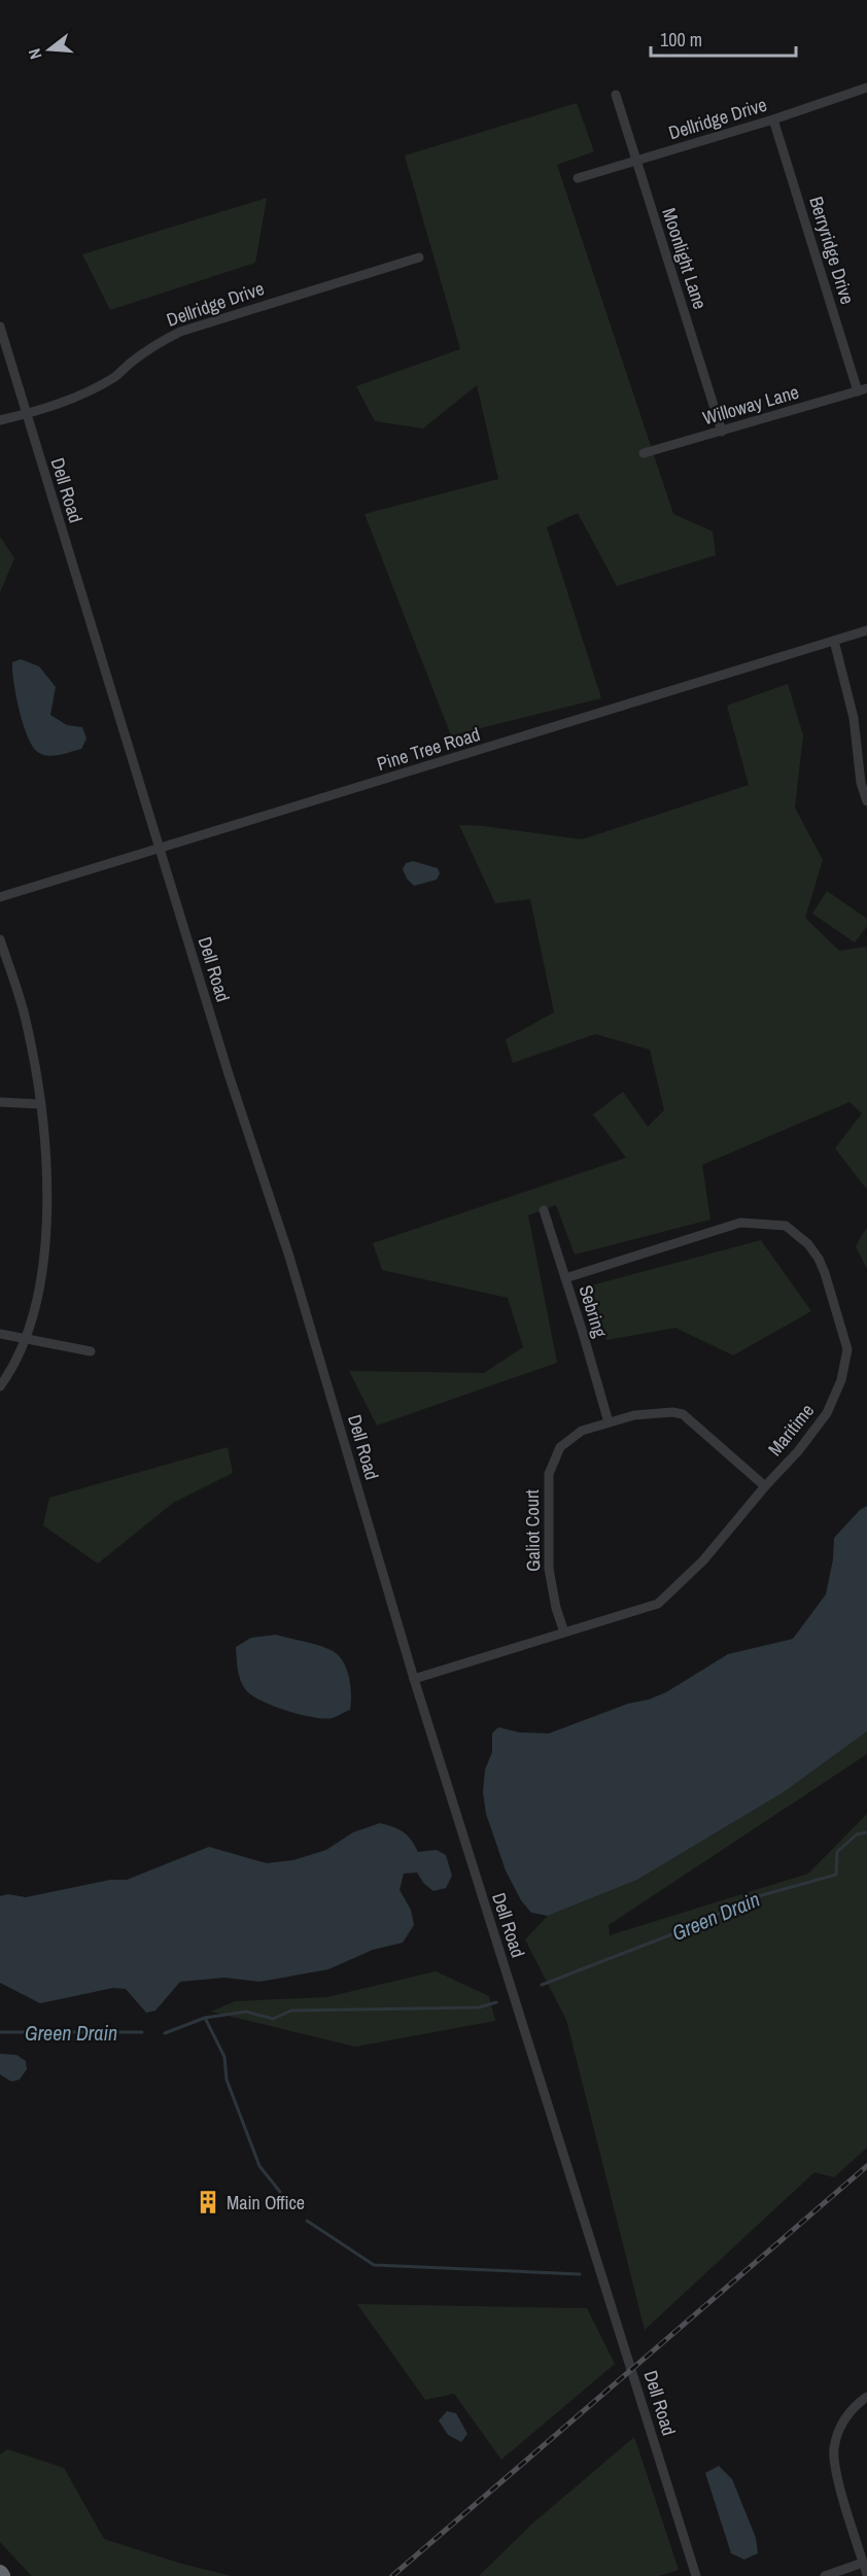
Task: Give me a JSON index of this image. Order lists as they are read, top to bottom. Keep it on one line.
{"streets":{"street":["Dellridge Drive","Berryridge Drive","Moonlight Lane","Willoway Lane","Dell Road","Pine Tree Road","Sebring","Maritime","Galiot Court"]},"crossings":[["Dellridge Drive","Berryridge Drive"],["Dellridge Drive","Moonlight Lane"],["Dellridge Drive","Dell Road"],["Berryridge Drive","Willoway Lane"],["Moonlight Lane","Willoway Lane"],["Dell Road","Pine Tree Road"],["Dell Road","Maritime"],["Sebring","Maritime"],["Sebring","Galiot Court"],["Maritime","Galiot Court"]],"water":["Green Drain"],"places":{"building":["Main Office"]},"scale_bar":"100 m","north":"left"}
